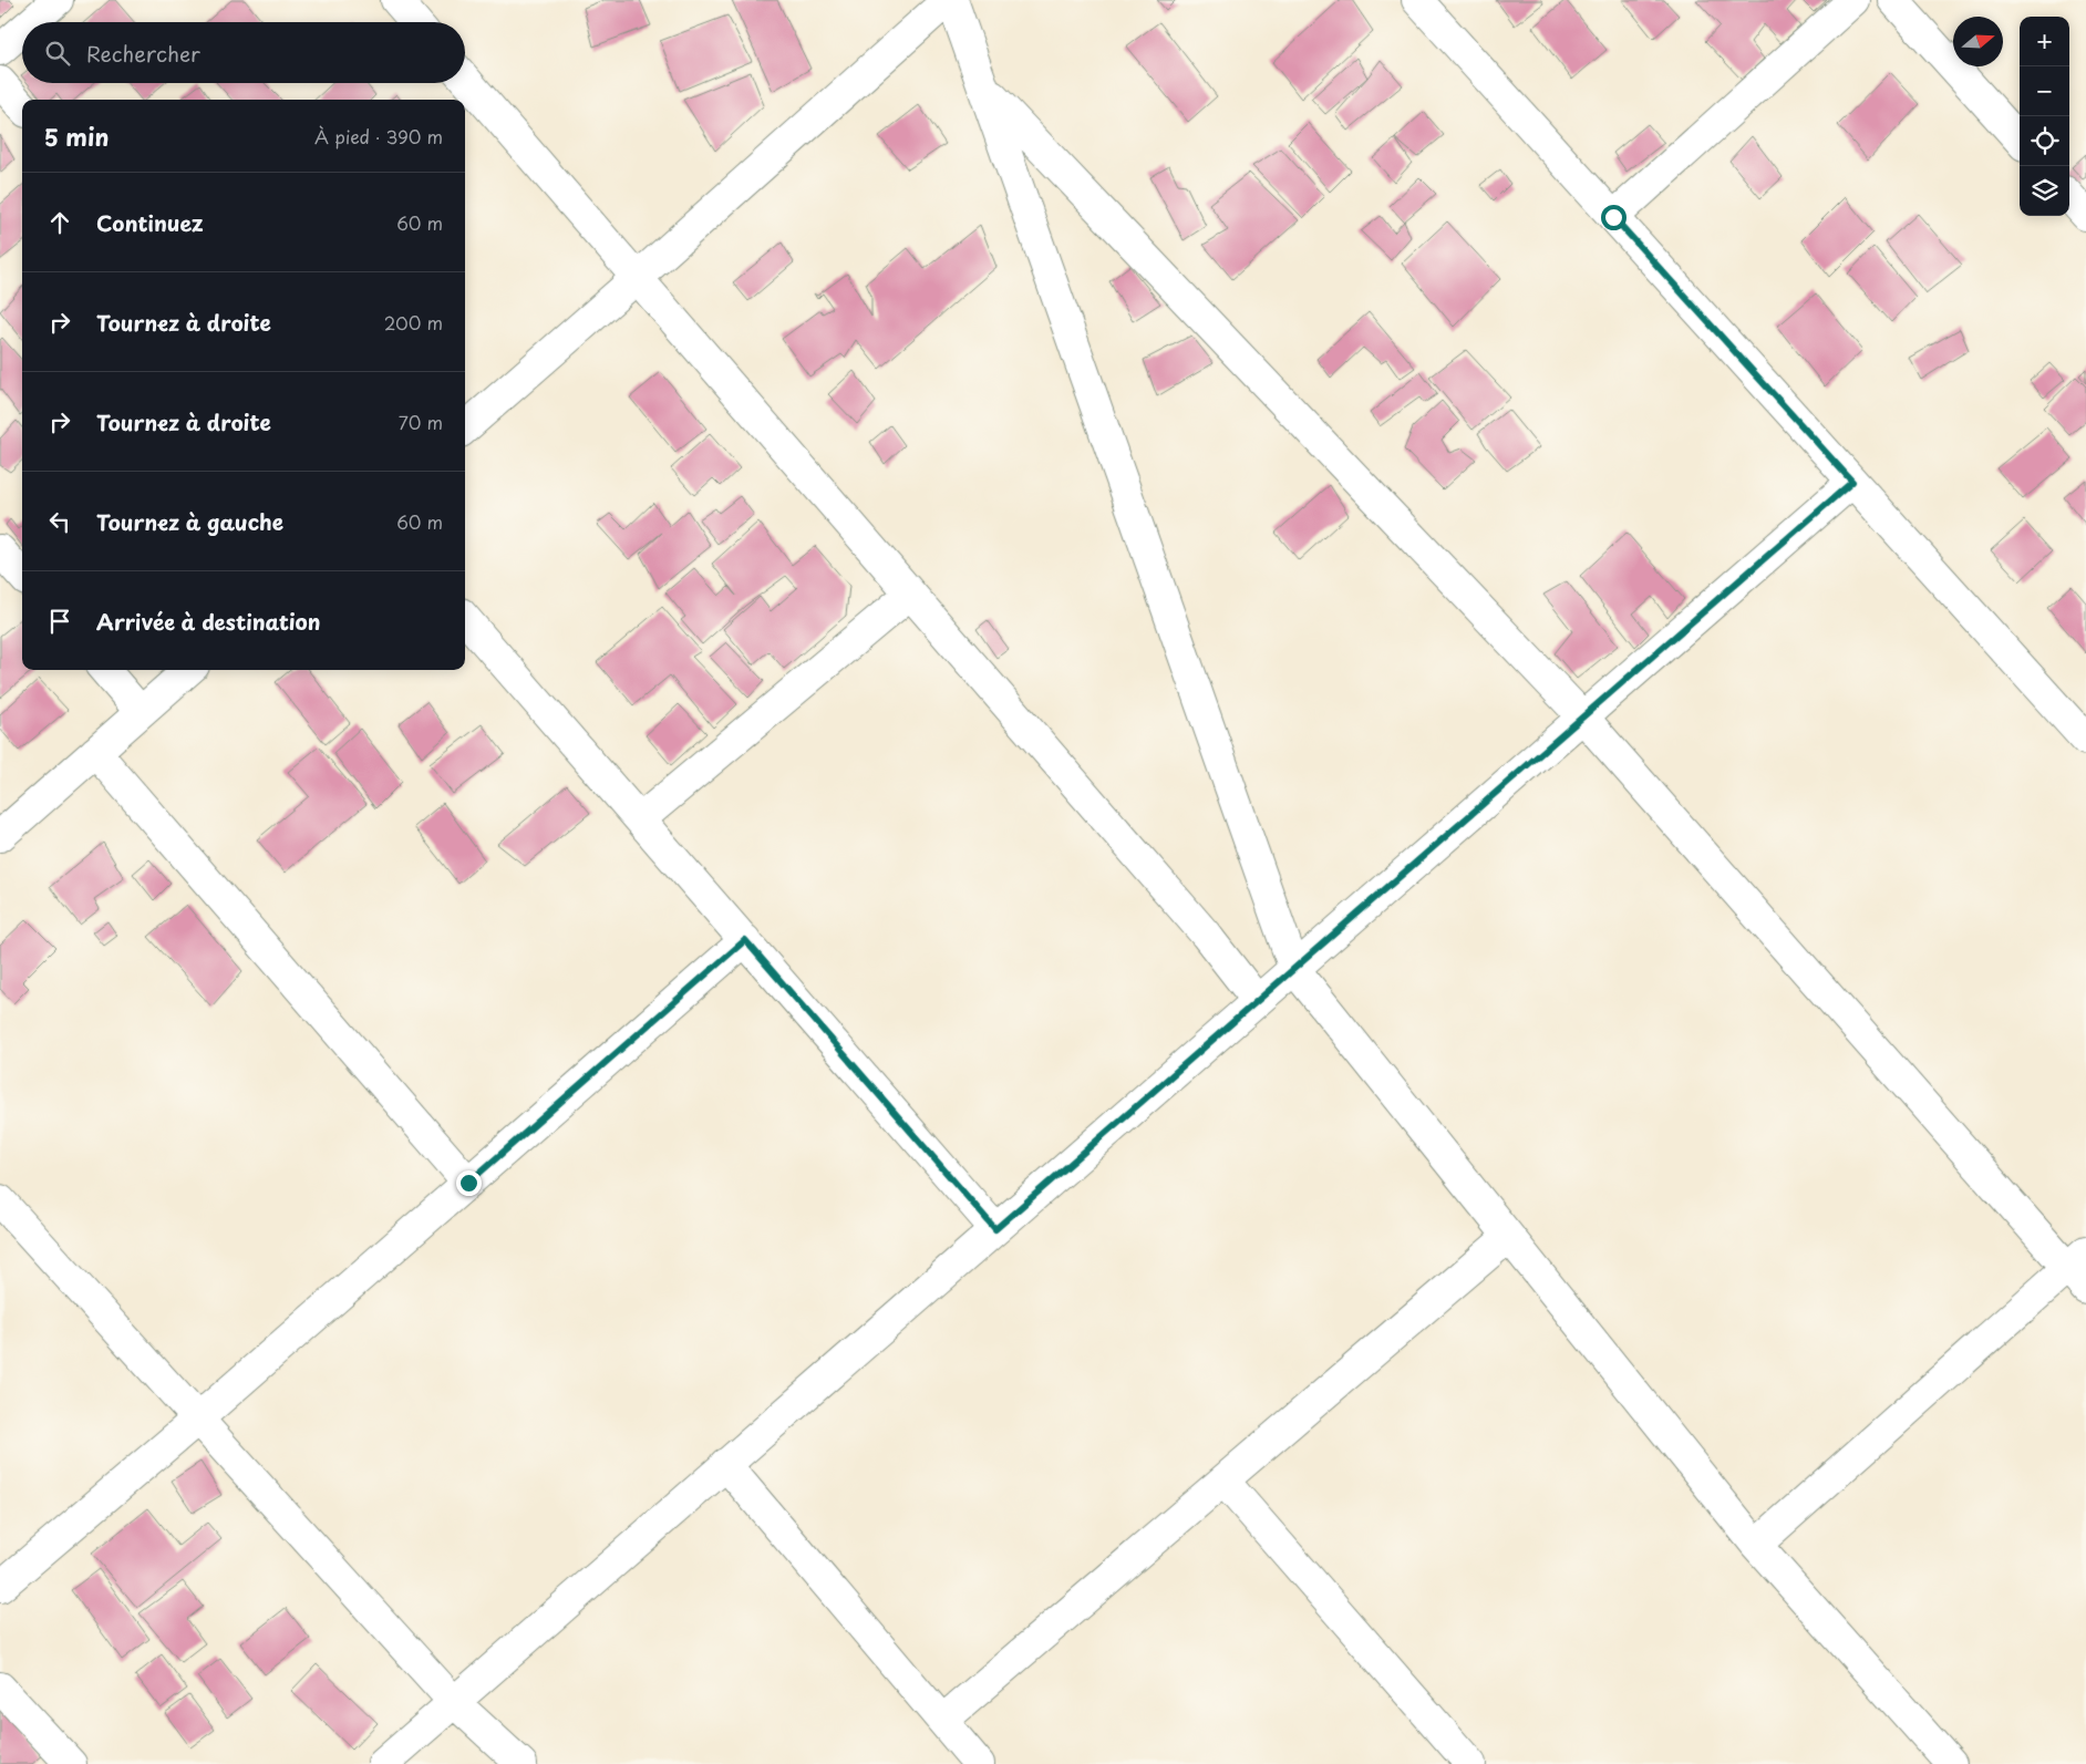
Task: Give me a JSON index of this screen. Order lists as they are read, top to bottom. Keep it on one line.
{"north":"right","page":{"map_buttons":["+","−"],"search":"Rechercher","heading":["5 min","À pied · 390 m"],"list":[["Continuez","60 m"],["Tournez à droite","200 m"],["Tournez à droite","70 m"],["Tournez à gauche","60 m"],"Arrivée à destination"]}}
